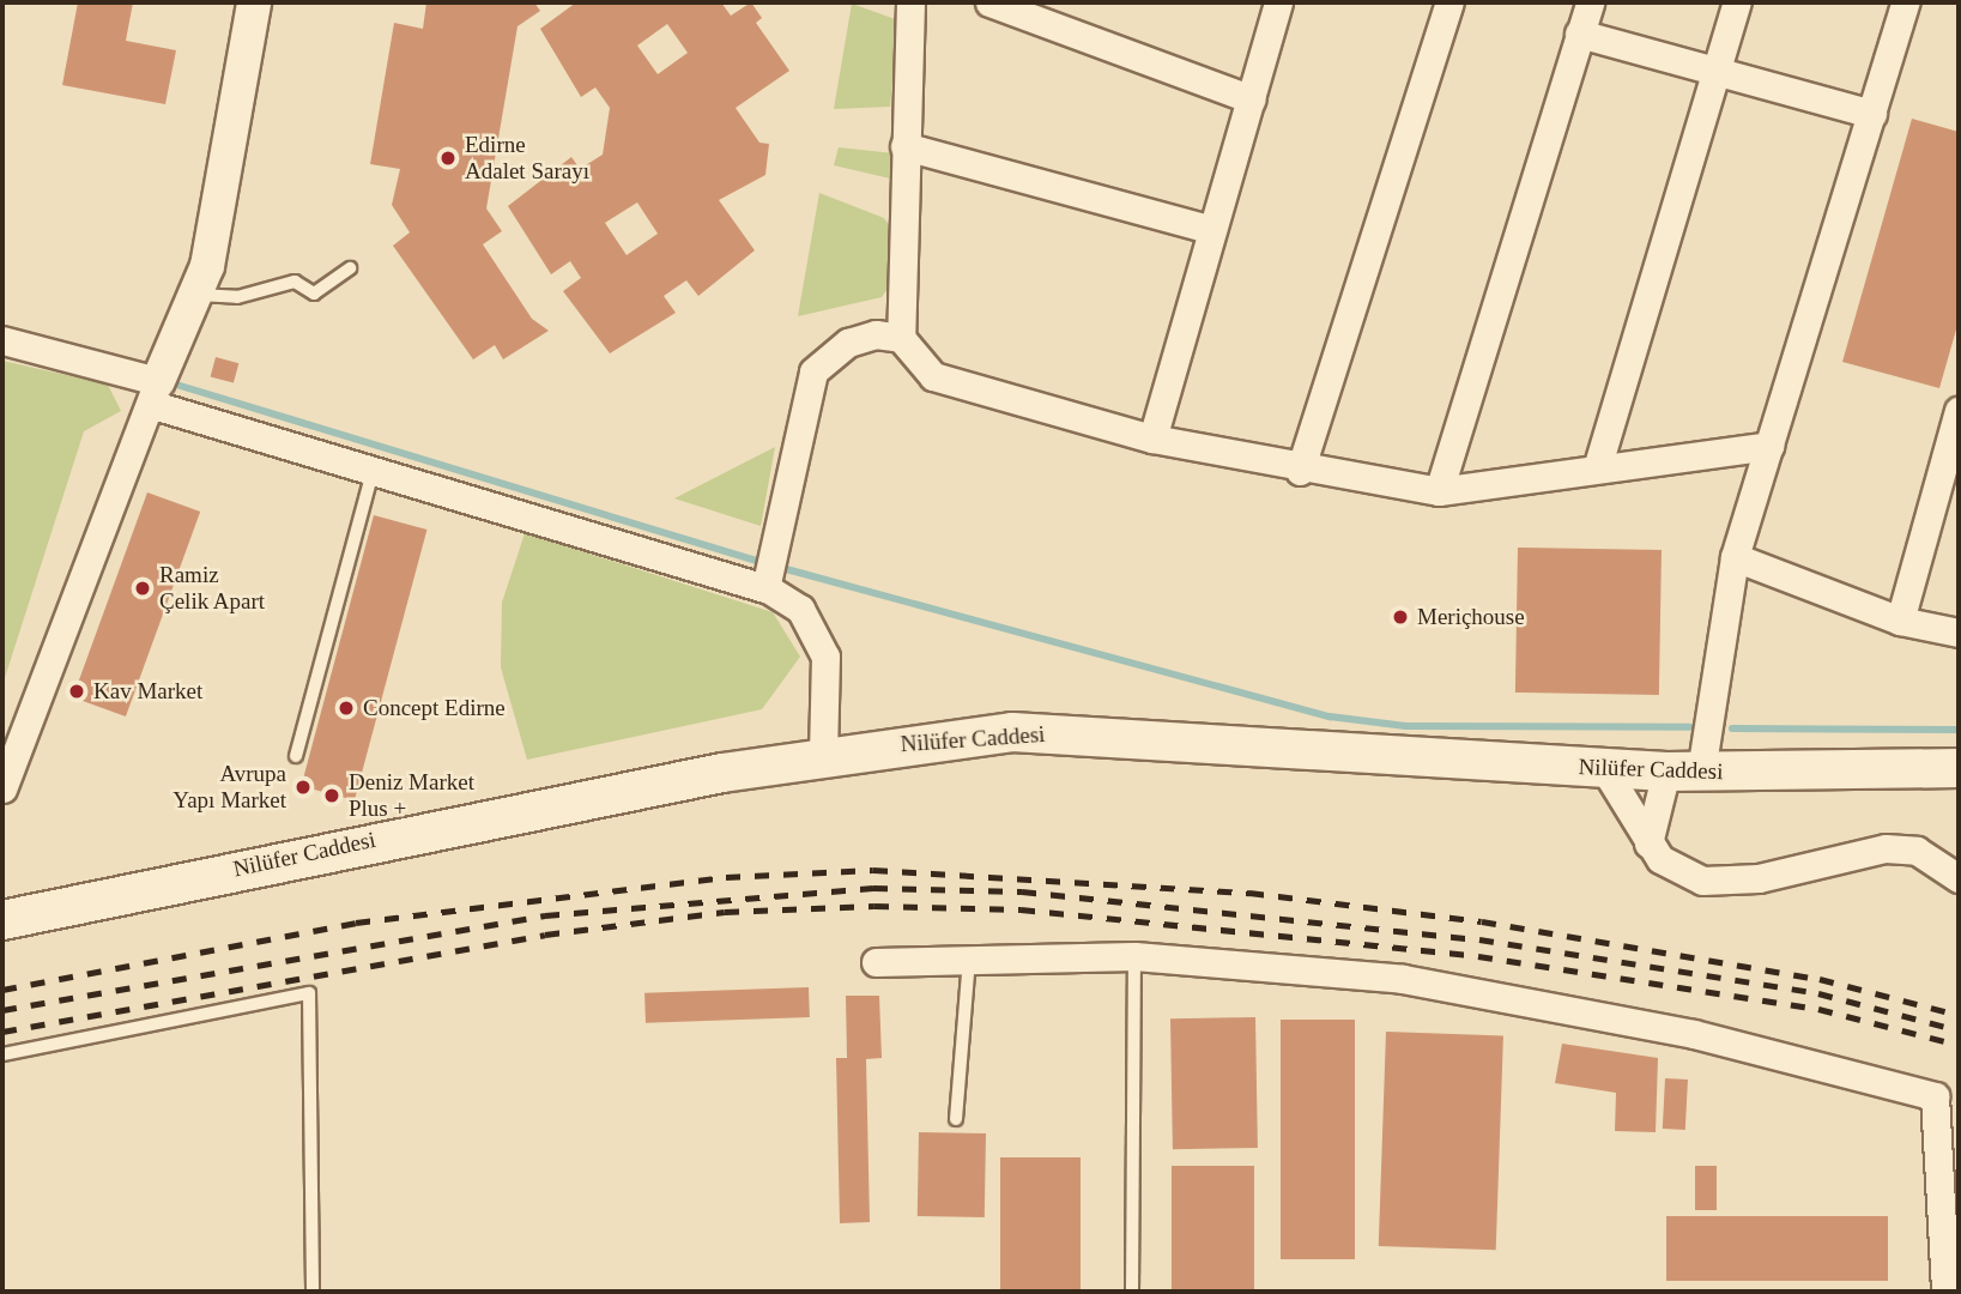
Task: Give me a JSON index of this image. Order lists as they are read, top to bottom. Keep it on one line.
{"streets":{"main road":["Nilüfer Caddesi"]},"places":["Edirne Adalet Sarayı","Ramiz Çelik Apart","Meriçhouse","Kav Market","Concept Edirne","Avrupa Yapı Market","Deniz Market Plus +"]}
